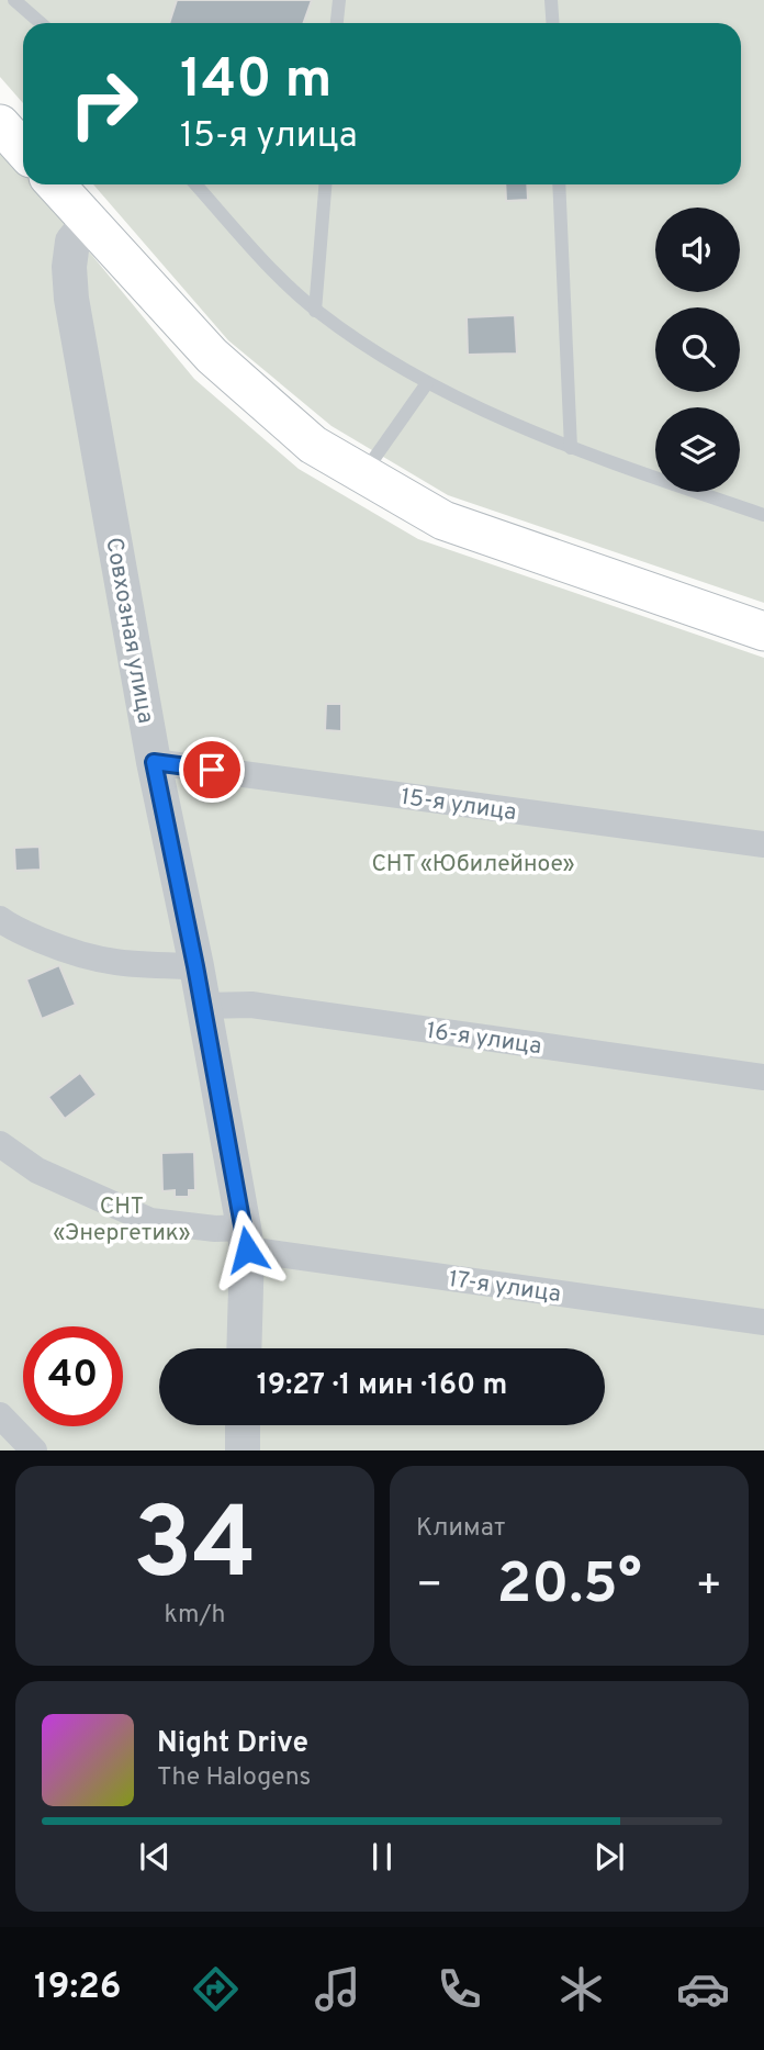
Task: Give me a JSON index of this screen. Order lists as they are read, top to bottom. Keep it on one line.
{"streets":{"street":["Совхозная улица","15-я улица","16-я улица","17-я улица"]},"crossings":[["Совхозная улица","15-я улица"],["Совхозная улица","16-я улица"],["Совхозная улица","17-я улица"]],"parks":["СНТ «Юбилейное»","СНТ «Энергетик»"],"page":{"turn":["140 m","15-я улица"],"limit":"40","trip":"19:27 · 1 мин · 160 m","tile":[["34","km/h"],"Климат"],"heat":["−","20.5°","+"],"song":["Night Drive","The Halogens"],"tabs":"19:26"}}
